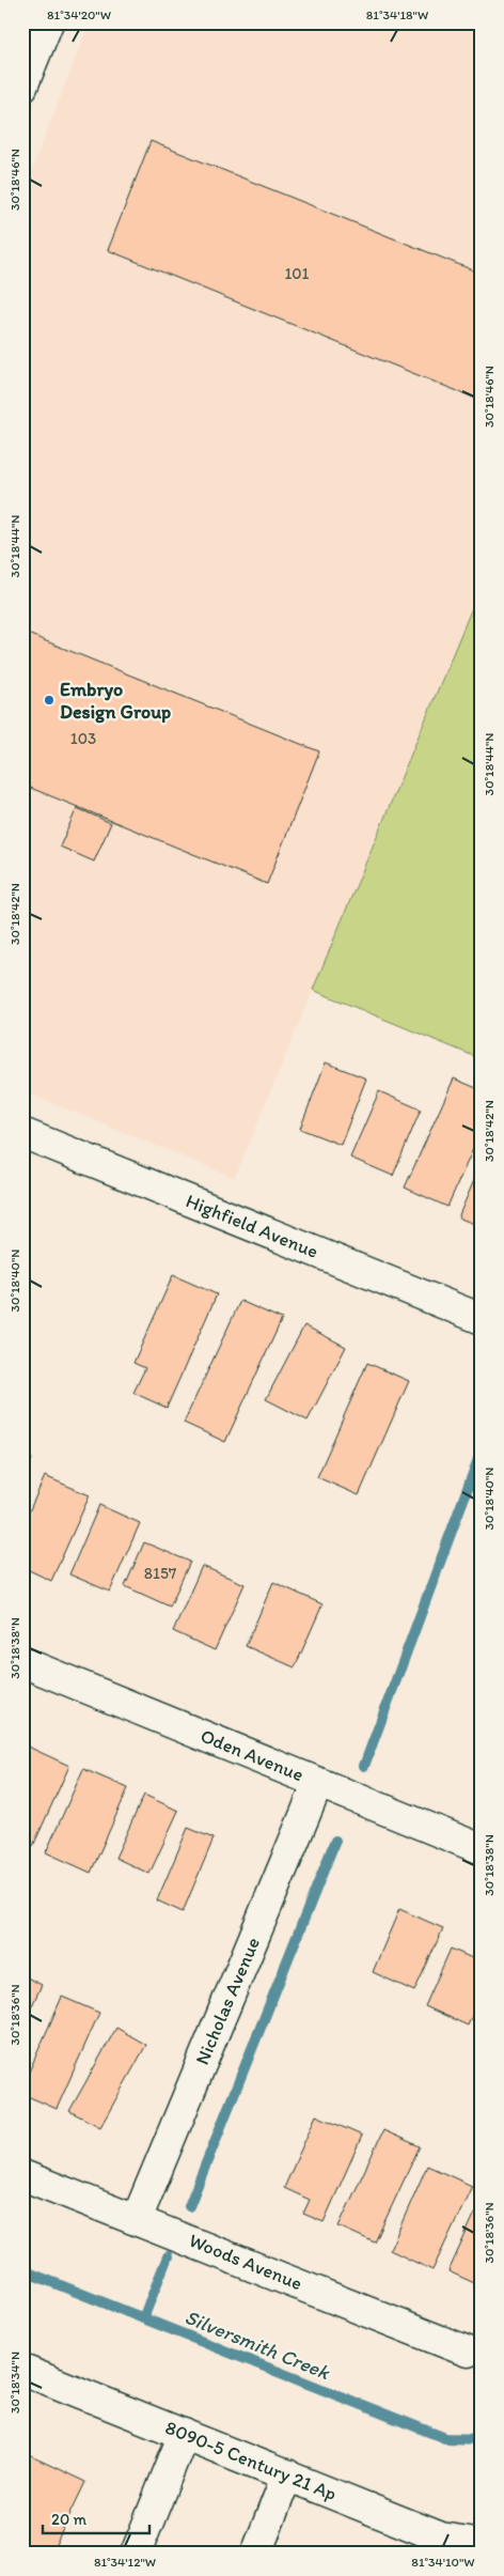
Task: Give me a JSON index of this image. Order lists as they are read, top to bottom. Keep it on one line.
{"streets":{"street":["Highfield Avenue","Oden Avenue","Nicholas Avenue","Woods Avenue","8090-5 Century 21 Ap"]},"crossings":[["Oden Avenue","Nicholas Avenue"],["Nicholas Avenue","Woods Avenue"]],"water":["Silversmith Creek"],"places":["Embryo Design Group"],"house_numbers":["101","103","8157"],"scale_bar":"20 m","coordinates":["81°34'20\"W","81°34'18\"W","30°18'46\"N","30°18'44\"N","30°18'42\"N","30°18'40\"N","30°18'38\"N","30°18'36\"N","30°18'34\"N","81°34'12\"W","81°34'10\"W"]}
